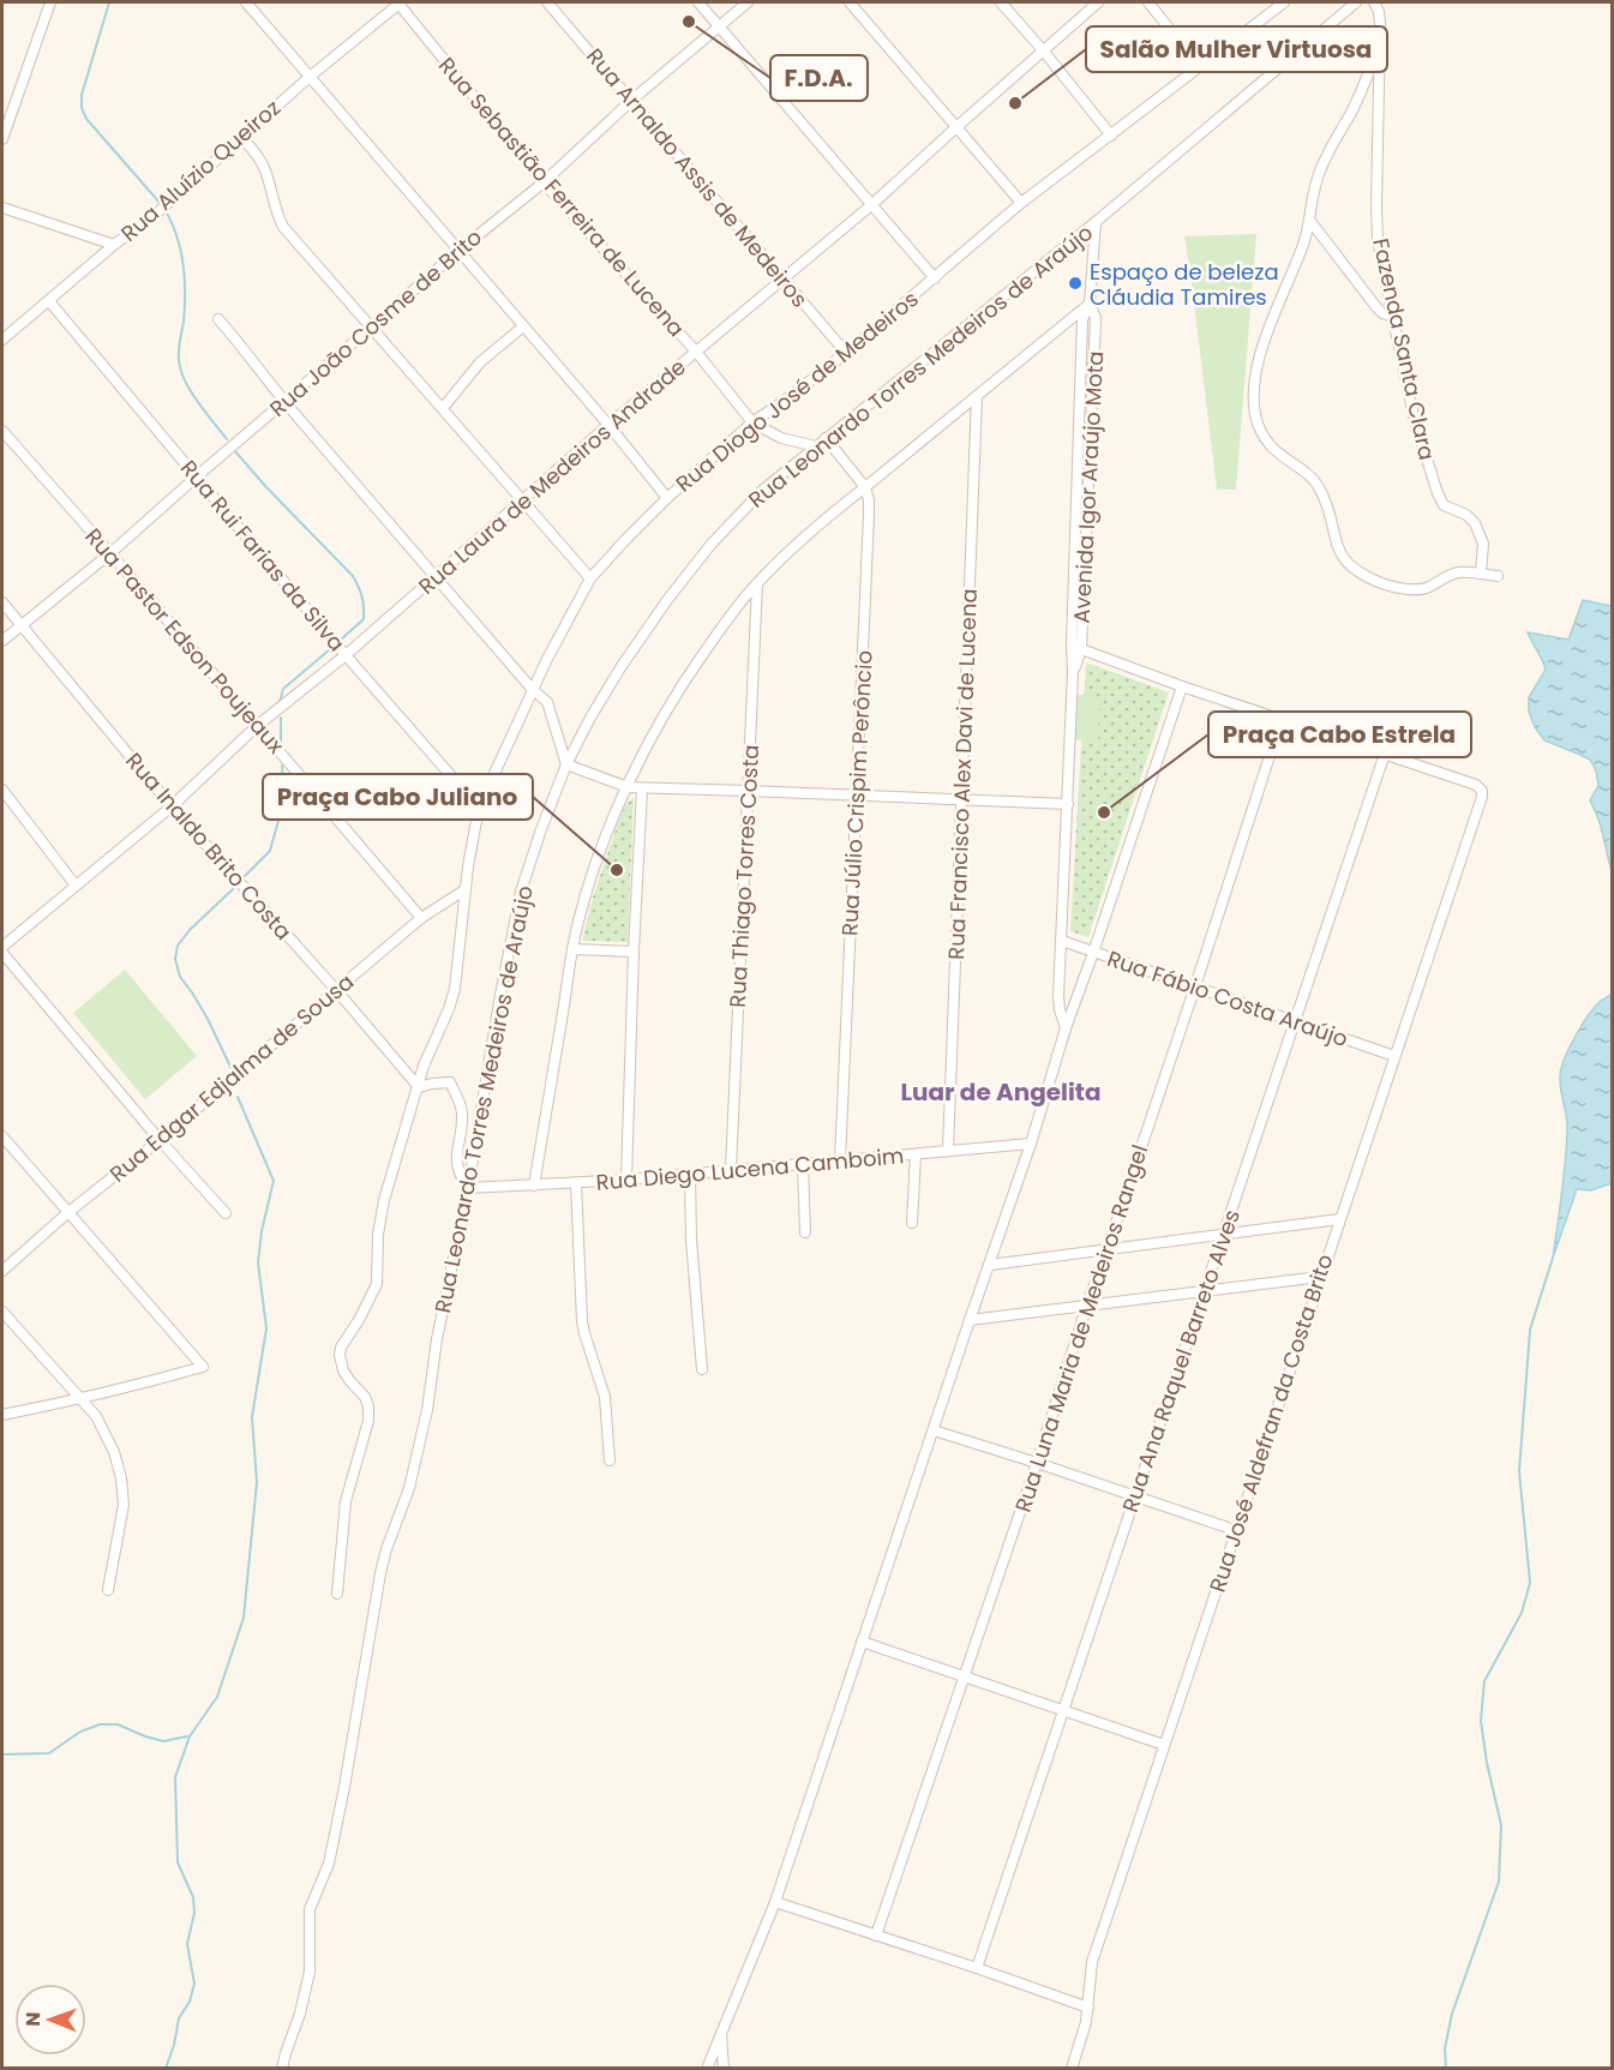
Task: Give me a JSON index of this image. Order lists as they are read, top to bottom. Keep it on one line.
{"streets":{"street":["Rua Aluízio Queiroz","Rua Arnaldo Assis de Medeiros","Rua Sebastião Ferreira de Lucena","Rua João Cosme de Brito","Fazenda Santa Clara","Rua Leonardo Torres Medeiros de Araújo","Rua Diogo José de Medeiros","Rua Laura de Medeiros Andrade","Avenida Igor Araújo Mota","Rua Rui Farias da Silva","Rua Pastor Edson Poujeaux","Rua Francisco Alex Davi de Lucena","Rua Júlio Crispim Perôncio","Rua Inaldo Brito Costa","Rua Thiago Torres Costa","Rua Fábio Costa Araújo","Rua Edgar Edjalma de Sousa","Rua Diego Lucena Camboim","Rua Luna Maria de Medeiros Rangel","Rua Ana Raquel Barreto Alves","Rua José Aldefran da Costa Brito"]},"crossings":[["Rua Aluízio Queiroz","Rua Sebastião Ferreira de Lucena"],["Rua Aluízio Queiroz","Rua Rui Farias da Silva"],["Rua Arnaldo Assis de Medeiros","Rua João Cosme de Brito"],["Rua Arnaldo Assis de Medeiros","Rua Diogo José de Medeiros"],["Rua Arnaldo Assis de Medeiros","Rua Laura de Medeiros Andrade"],["Rua Sebastião Ferreira de Lucena","Rua João Cosme de Brito"],["Rua Sebastião Ferreira de Lucena","Rua Diogo José de Medeiros"],["Rua Sebastião Ferreira de Lucena","Rua Laura de Medeiros Andrade"],["Rua João Cosme de Brito","Rua Rui Farias da Silva"],["Rua João Cosme de Brito","Rua Pastor Edson Poujeaux"],["Rua João Cosme de Brito","Rua Inaldo Brito Costa"],["Rua Leonardo Torres Medeiros de Araújo","Avenida Igor Araújo Mota"],["Rua Leonardo Torres Medeiros de Araújo","Rua Diego Lucena Camboim"],["Rua Diogo José de Medeiros","Rua Rui Farias da Silva"],["Rua Diogo José de Medeiros","Rua Inaldo Brito Costa"],["Rua Diogo José de Medeiros","Rua Edgar Edjalma de Sousa"],["Rua Laura de Medeiros Andrade","Rua Rui Farias da Silva"],["Rua Laura de Medeiros Andrade","Rua Pastor Edson Poujeaux"],["Rua Laura de Medeiros Andrade","Rua Inaldo Brito Costa"],["Avenida Igor Araújo Mota","Rua Fábio Costa Araújo"],["Rua Pastor Edson Poujeaux","Rua Edgar Edjalma de Sousa"],["Rua Francisco Alex Davi de Lucena","Rua Diego Lucena Camboim"],["Rua Júlio Crispim Perôncio","Rua Diego Lucena Camboim"],["Rua Inaldo Brito Costa","Rua Edgar Edjalma de Sousa"],["Rua Thiago Torres Costa","Rua Diego Lucena Camboim"],["Rua Fábio Costa Araújo","Rua Luna Maria de Medeiros Rangel"],["Rua Fábio Costa Araújo","Rua Ana Raquel Barreto Alves"],["Rua Fábio Costa Araújo","Rua José Aldefran da Costa Brito"],["Rua Ana Raquel Barreto Alves","Rua José Aldefran da Costa Brito"]],"districts":["Luar de Angelita"],"places":["F.D.A.","Salão Mulher Virtuosa","Espaço de beleza Cláudia Tamires","Praça Cabo Estrela","Praça Cabo Juliano"],"north":"left"}
